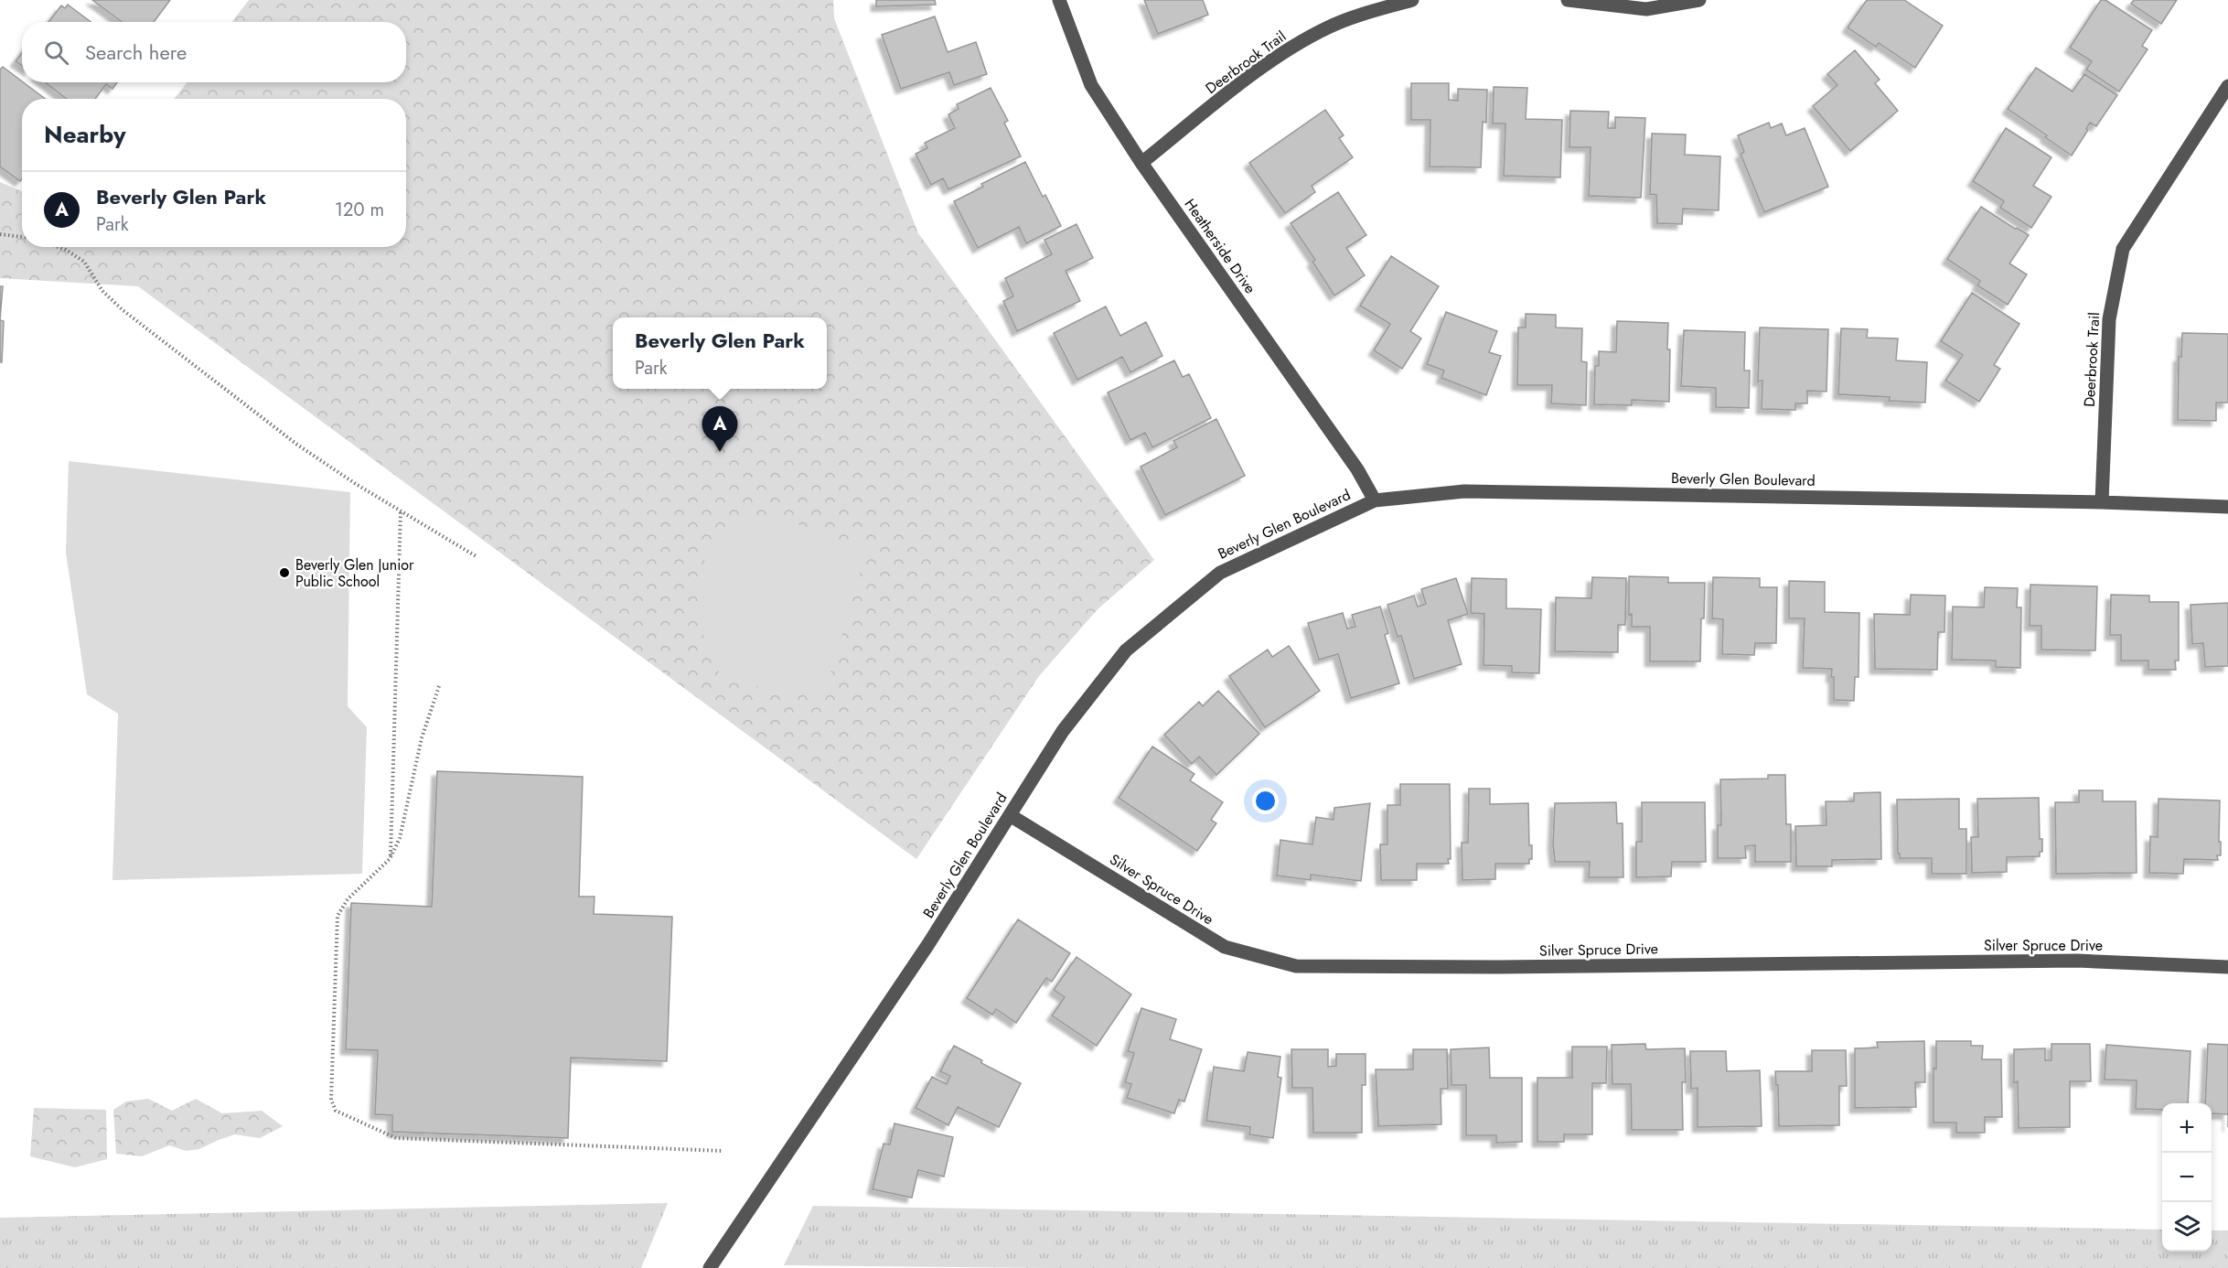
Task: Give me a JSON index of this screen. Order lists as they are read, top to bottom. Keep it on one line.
{"streets":{"street":["Deerbrook Trail","Heatherside Drive","Beverly Glen Boulevard","Silver Spruce Drive"]},"crossings":[["Deerbrook Trail","Heatherside Drive"],["Deerbrook Trail","Beverly Glen Boulevard"],["Heatherside Drive","Beverly Glen Boulevard"],["Beverly Glen Boulevard","Silver Spruce Drive"]],"places":["Beverly Glen Junior Public School"],"page":{"search":"Search here","heading":"Nearby","list":[{"mark":"A","name":"Beverly Glen Park","note":"Park","value":"120 m"}],"popup":["Beverly Glen Park","Park"],"pins":"A","map_buttons":["+","−"]}}
